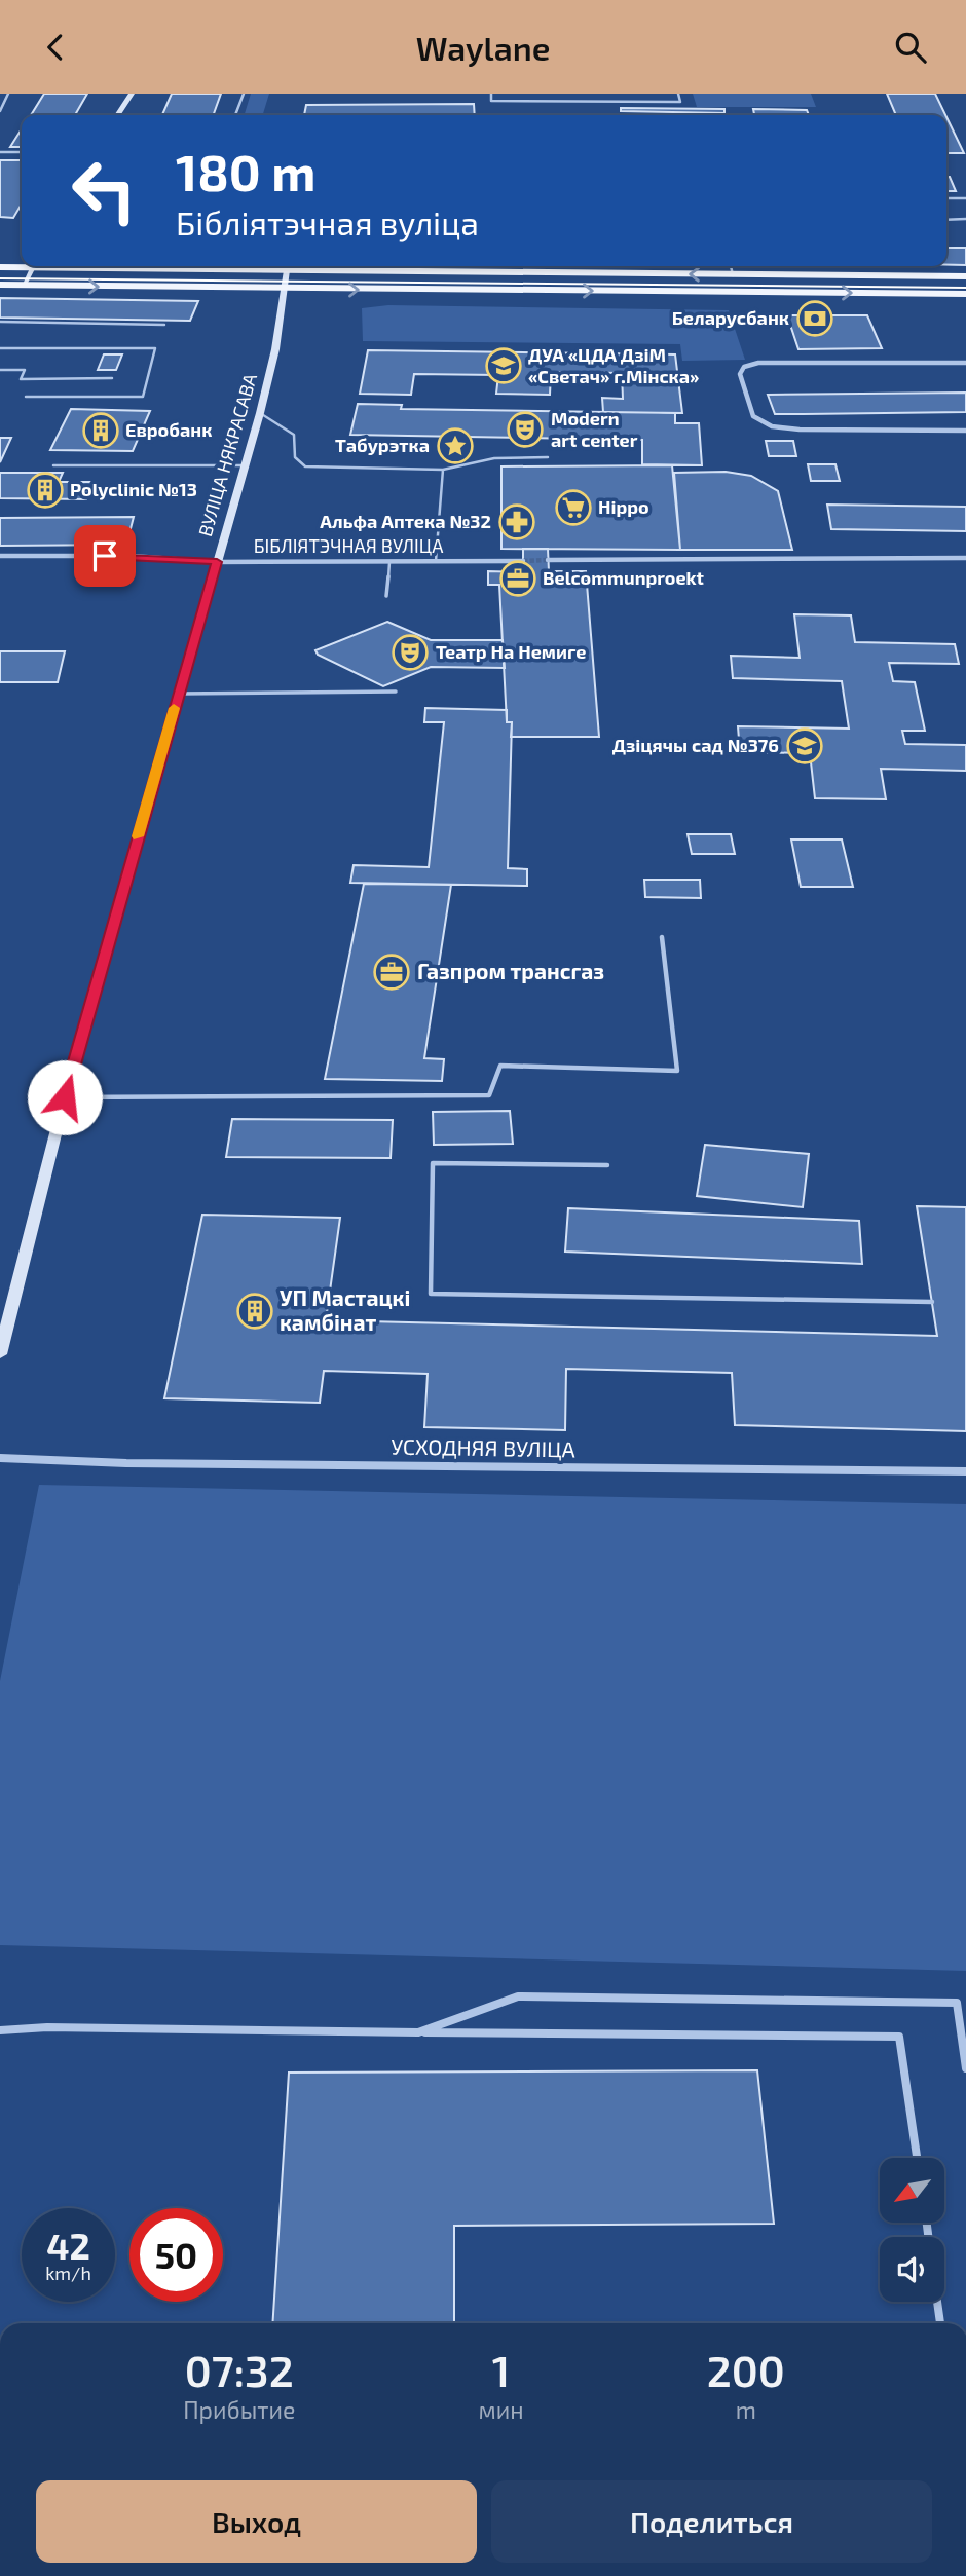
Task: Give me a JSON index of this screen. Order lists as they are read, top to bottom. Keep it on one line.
{"streets":{"main road":["ВУЛІЦА НЯКРАСАВА"],"street":["БІБЛІЯТЭЧНАЯ ВУЛІЦА","УСХОДНЯЯ ВУЛІЦА"]},"crossings":[["ВУЛІЦА НЯКРАСАВА","БІБЛІЯТЭЧНАЯ ВУЛІЦА"]],"places":{"bank":["Беларусбанк"],"school or university":["ДУА «ЦДА ДзіМ «Светач» г.Мінска»","Дзіцячы сад №376"],"theatre":["Modern art center","Театр На Немиге"],"building":["Евробанк","Polyclinic №13","УП Мастацкі камбінат"],"place":["Табурэтка"],"supermarket":["Hippo"],"pharmacy":["Альфа Аптека №32"],"office":["Belcommunproekt","Газпром трансгаз"]},"north":"bottom left","page":{"header":"Waylane","turn":["180 m","Бібліятэчная вуліца"],"speed":"42 km/h","limit":"50","eta":["07:32","Прибытие","1","мин","200","m"],"buttons":["Выход","Поделиться"]}}
